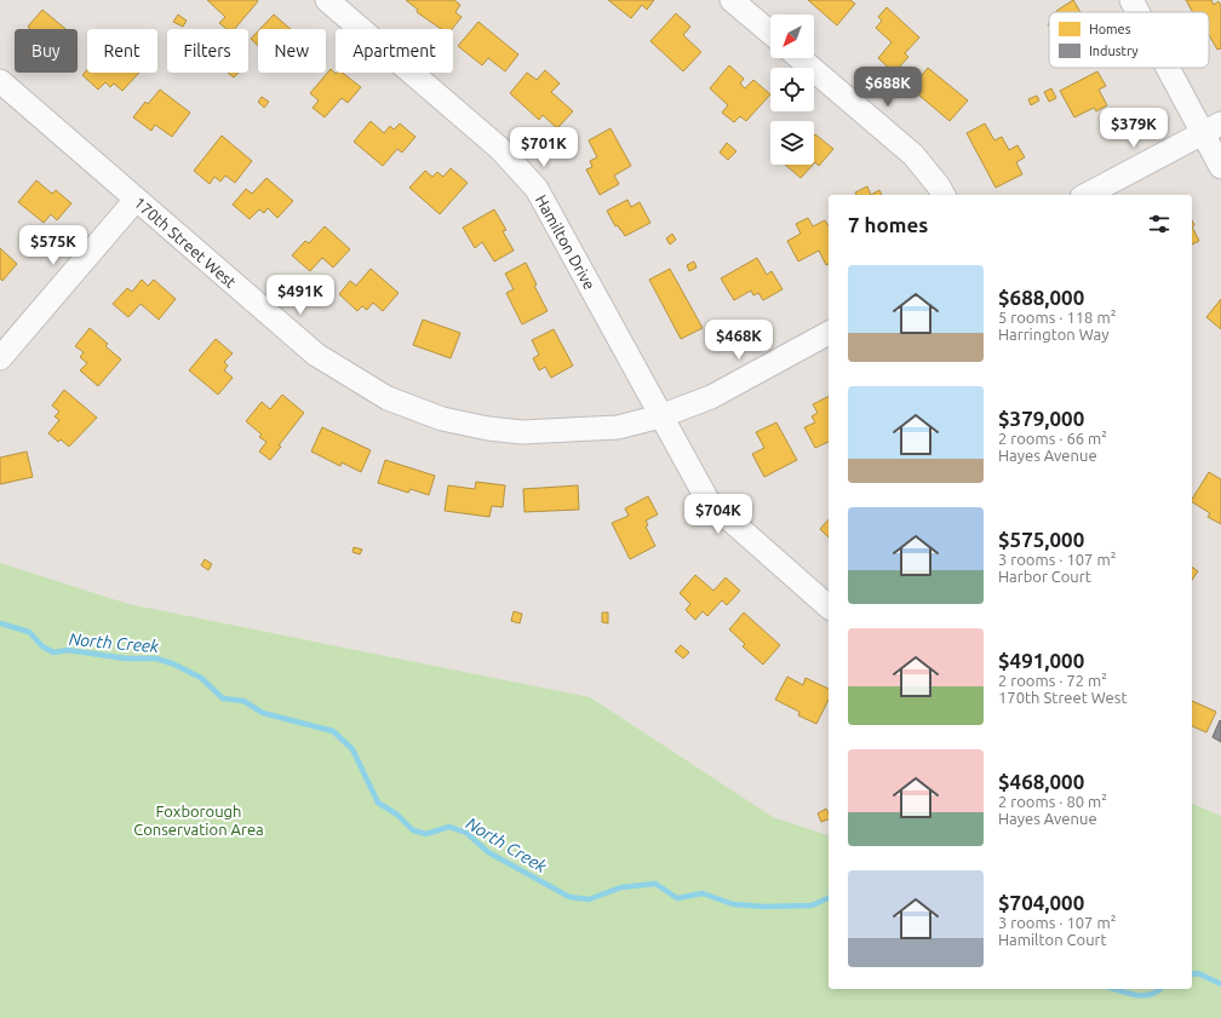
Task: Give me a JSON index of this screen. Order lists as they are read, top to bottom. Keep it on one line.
{"streets":{"street":["170th Street West","Hamilton Drive"]},"crossings":[["170th Street West","Hamilton Drive"]],"water":["North Creek"],"parks":["Foxborough Conservation Area"],"legend":["Homes","Industry"],"north":"bottom left","page":{"chip":["Buy","Rent","Filters","New","Apartment"],"price":["$688K","$379K","$701K","$575K","$491K","$468K","$704K"],"heading":"7 homes","list":[{"name":"$688,000","note":"5 rooms · 118 m² · Harrington Way"},{"name":"$379,000","note":"2 rooms · 66 m² · Hayes Avenue"},{"name":"$575,000","note":"3 rooms · 107 m² · Harbor Court"},{"name":"$491,000","note":"2 rooms · 72 m² · 170th Street West"},{"name":"$468,000","note":"2 rooms · 80 m² · Hayes Avenue"},{"name":"$704,000","note":"3 rooms · 107 m² · Hamilton Court"}]}}
